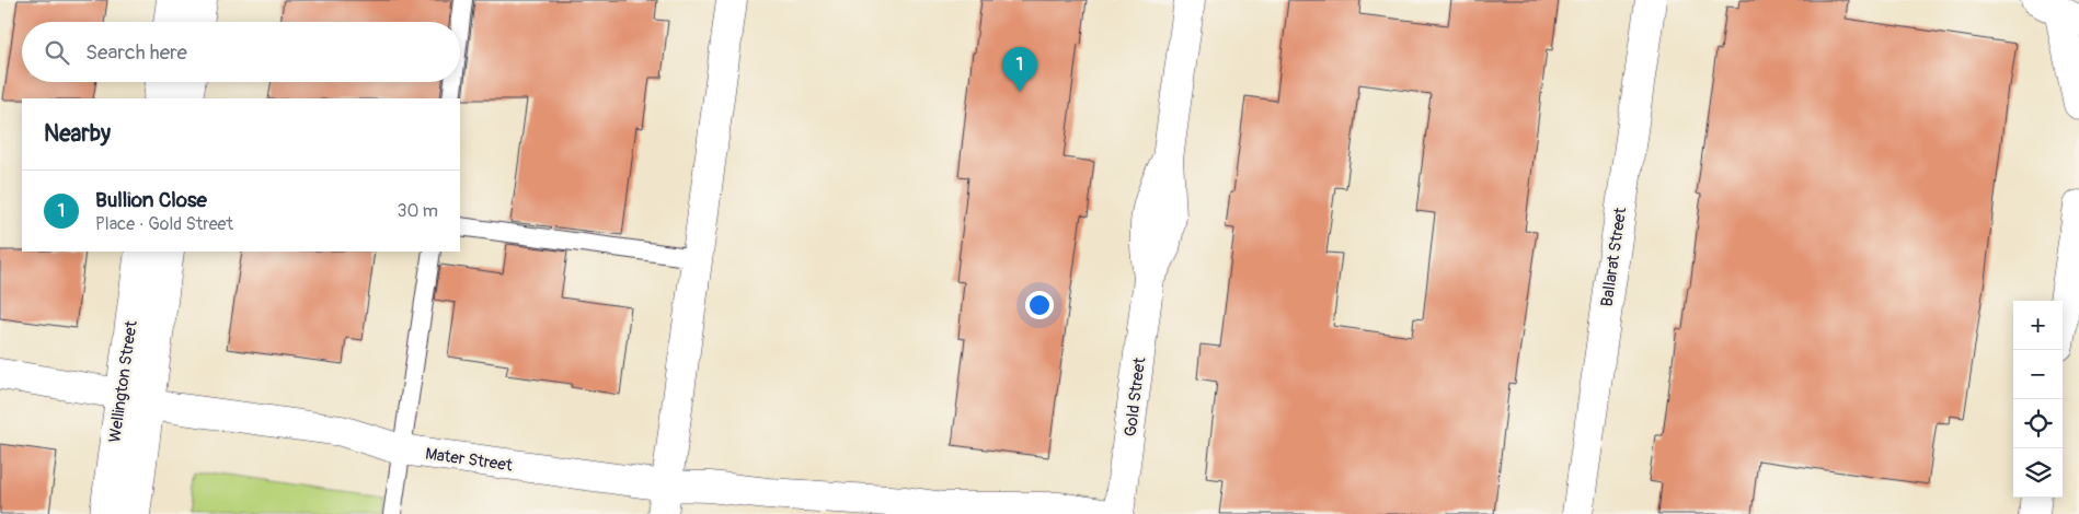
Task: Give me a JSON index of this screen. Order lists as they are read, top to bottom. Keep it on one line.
{"streets":{"street":["Ballarat Street","Wellington Street","Gold Street","Mater Street"]},"crossings":[["Wellington Street","Mater Street"]],"page":{"search":"Search here","pins":"1","heading":"Nearby","list":[{"mark":"1","name":"Bullion Close","note":"Place · Gold Street","value":"30 m"}],"map_buttons":["+","−"]}}
